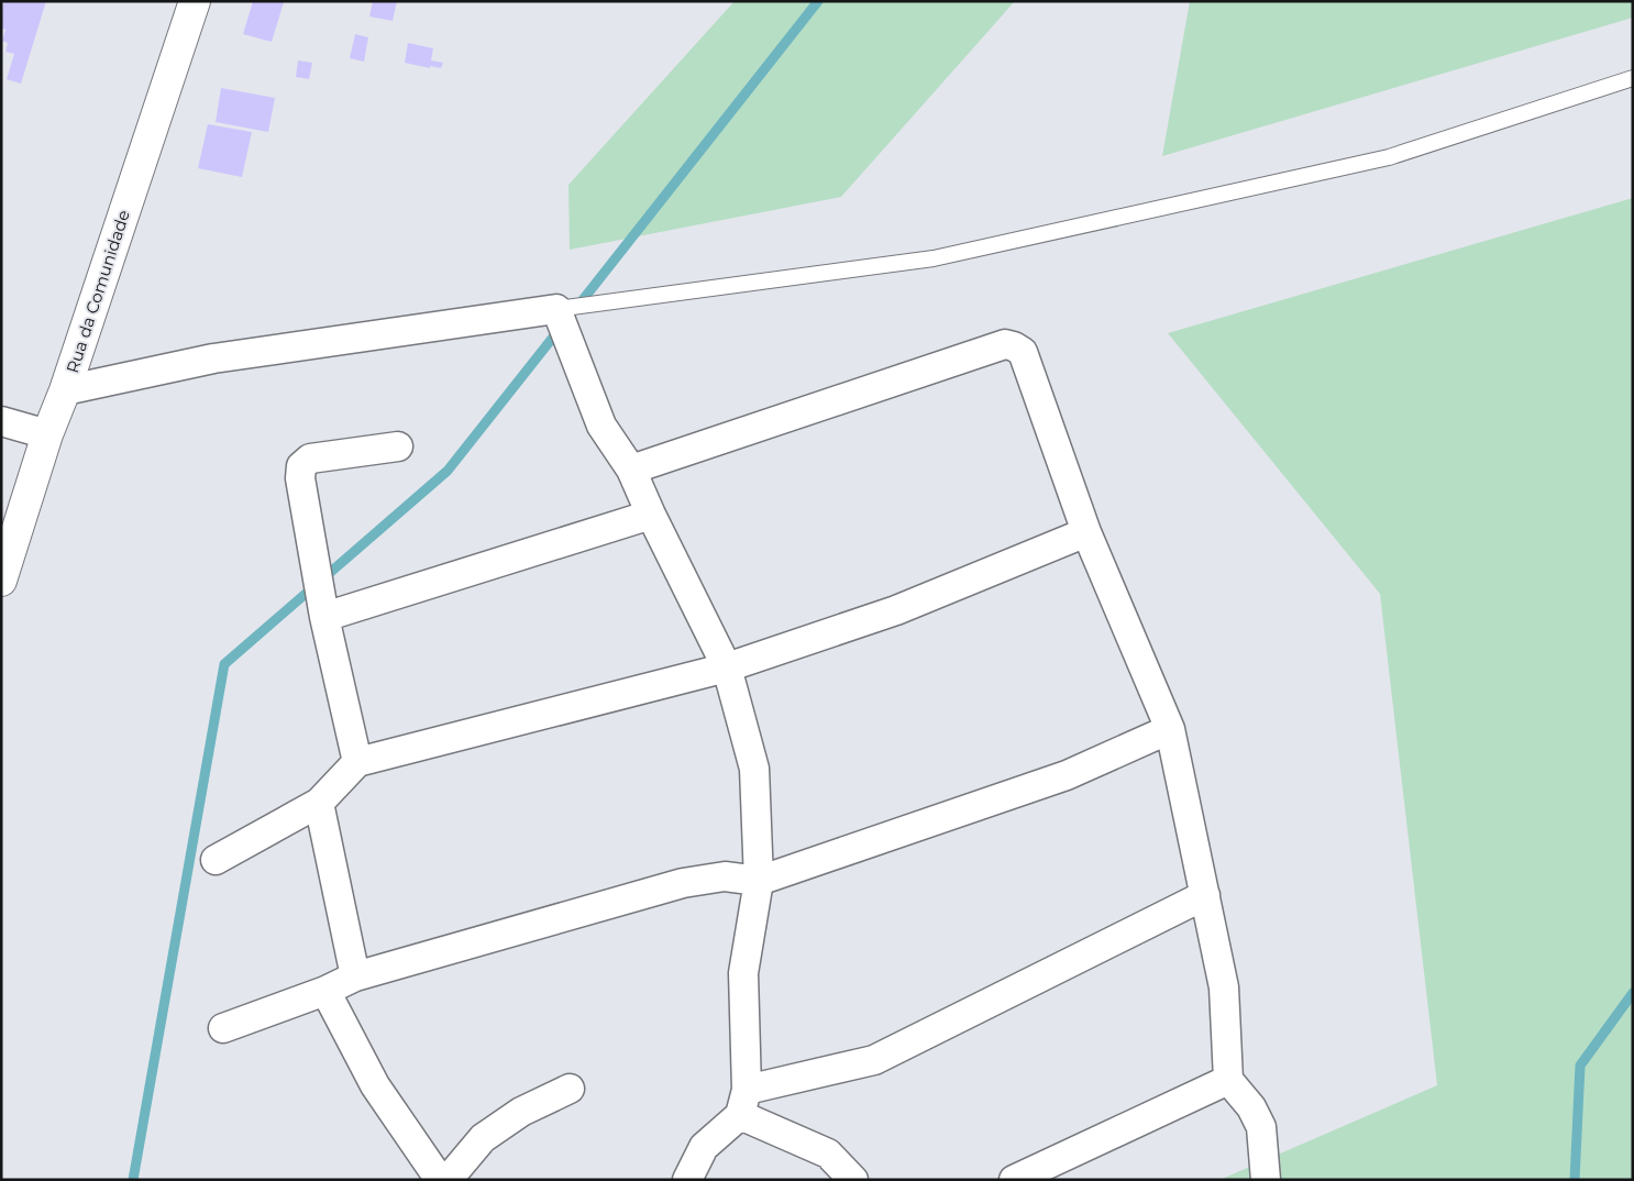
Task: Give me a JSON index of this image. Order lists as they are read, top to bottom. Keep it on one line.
{"streets":{"street":["Rua da Comunidade"]}}
